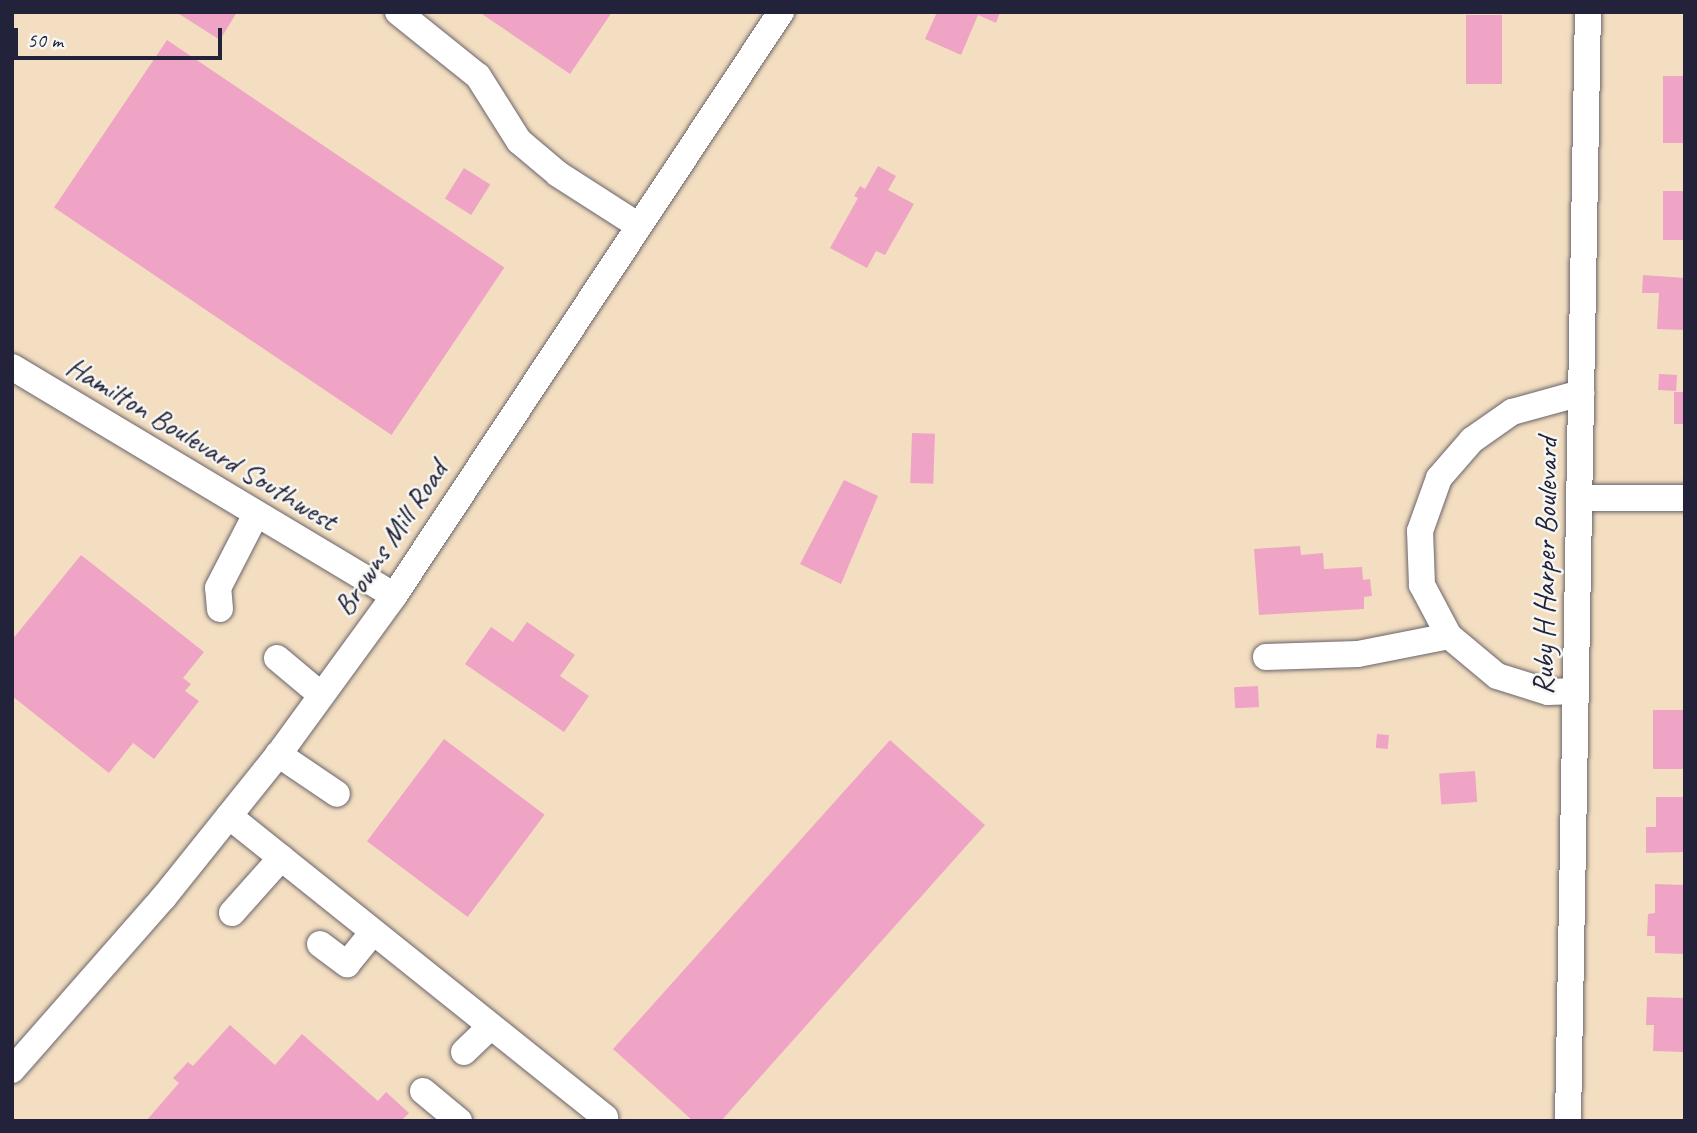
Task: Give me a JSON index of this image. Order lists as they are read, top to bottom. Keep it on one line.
{"streets":{"street":["Hamilton Boulevard Southwest","Browns Mill Road","Ruby H Harper Boulevard"]},"crossings":[["Hamilton Boulevard Southwest","Browns Mill Road"]],"scale_bar":"50 m"}
